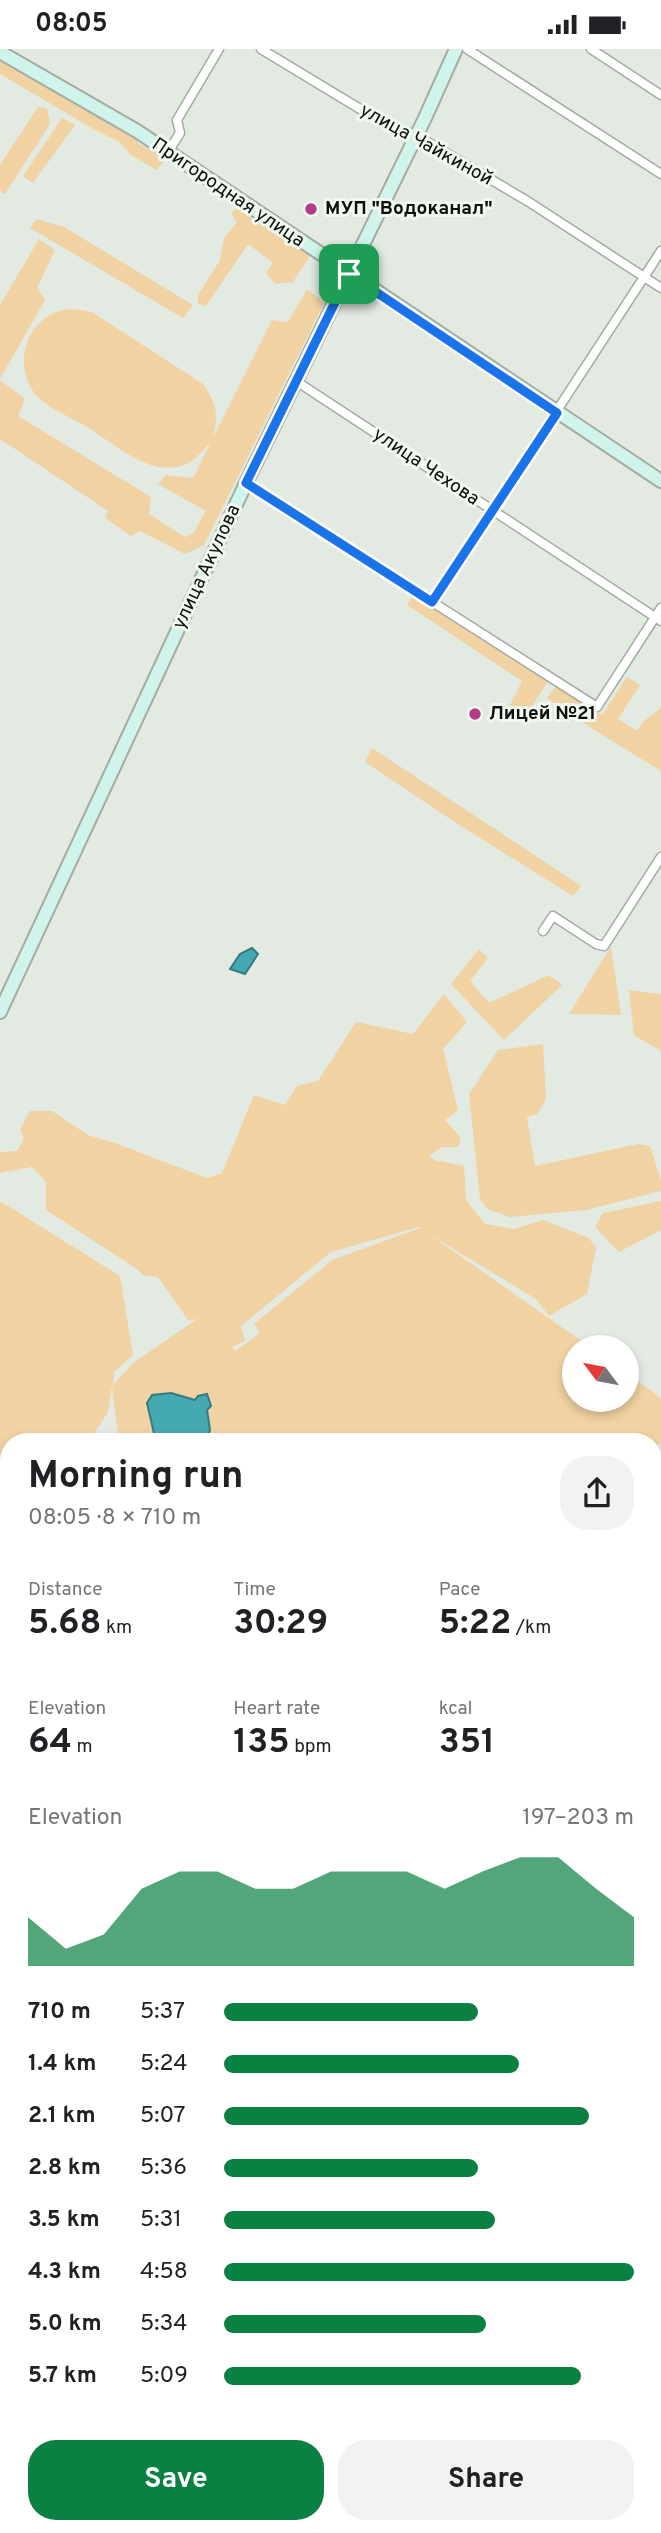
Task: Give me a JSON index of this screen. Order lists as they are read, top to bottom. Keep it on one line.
{"streets":{"main road":["Пригородная улица","улица Акулова"],"street":["улица Чайкиной","улица Чехова"]},"crossings":[["улица Чайкиной","улица Акулова"],["Пригородная улица","улица Акулова"],["улица Чехова","улица Акулова"]],"places":["МУП \"Водоканал\"","Лицей №21"],"north":"top left","page":{"status":"08:05","heading":["Morning run","08:05 · 8 × 710 m"],"stats":[["Distance","5.68 km"],["Time","30:29"],["Pace","5:22 /km"],["Elevation","64 m"],["Heart rate","135 bpm"],["kcal","351"]],"chart":["Elevation","197–203 m"],"list":[{"name":"710 m","note":"5:37"},{"name":"1.4 km","note":"5:24"},{"name":"2.1 km","note":"5:07"},{"name":"2.8 km","note":"5:36"},{"name":"3.5 km","note":"5:31"},{"name":"4.3 km","note":"4:58"},{"name":"5.0 km","note":"5:34"},{"name":"5.7 km","note":"5:09"}],"buttons":["Save","Share"]}}
